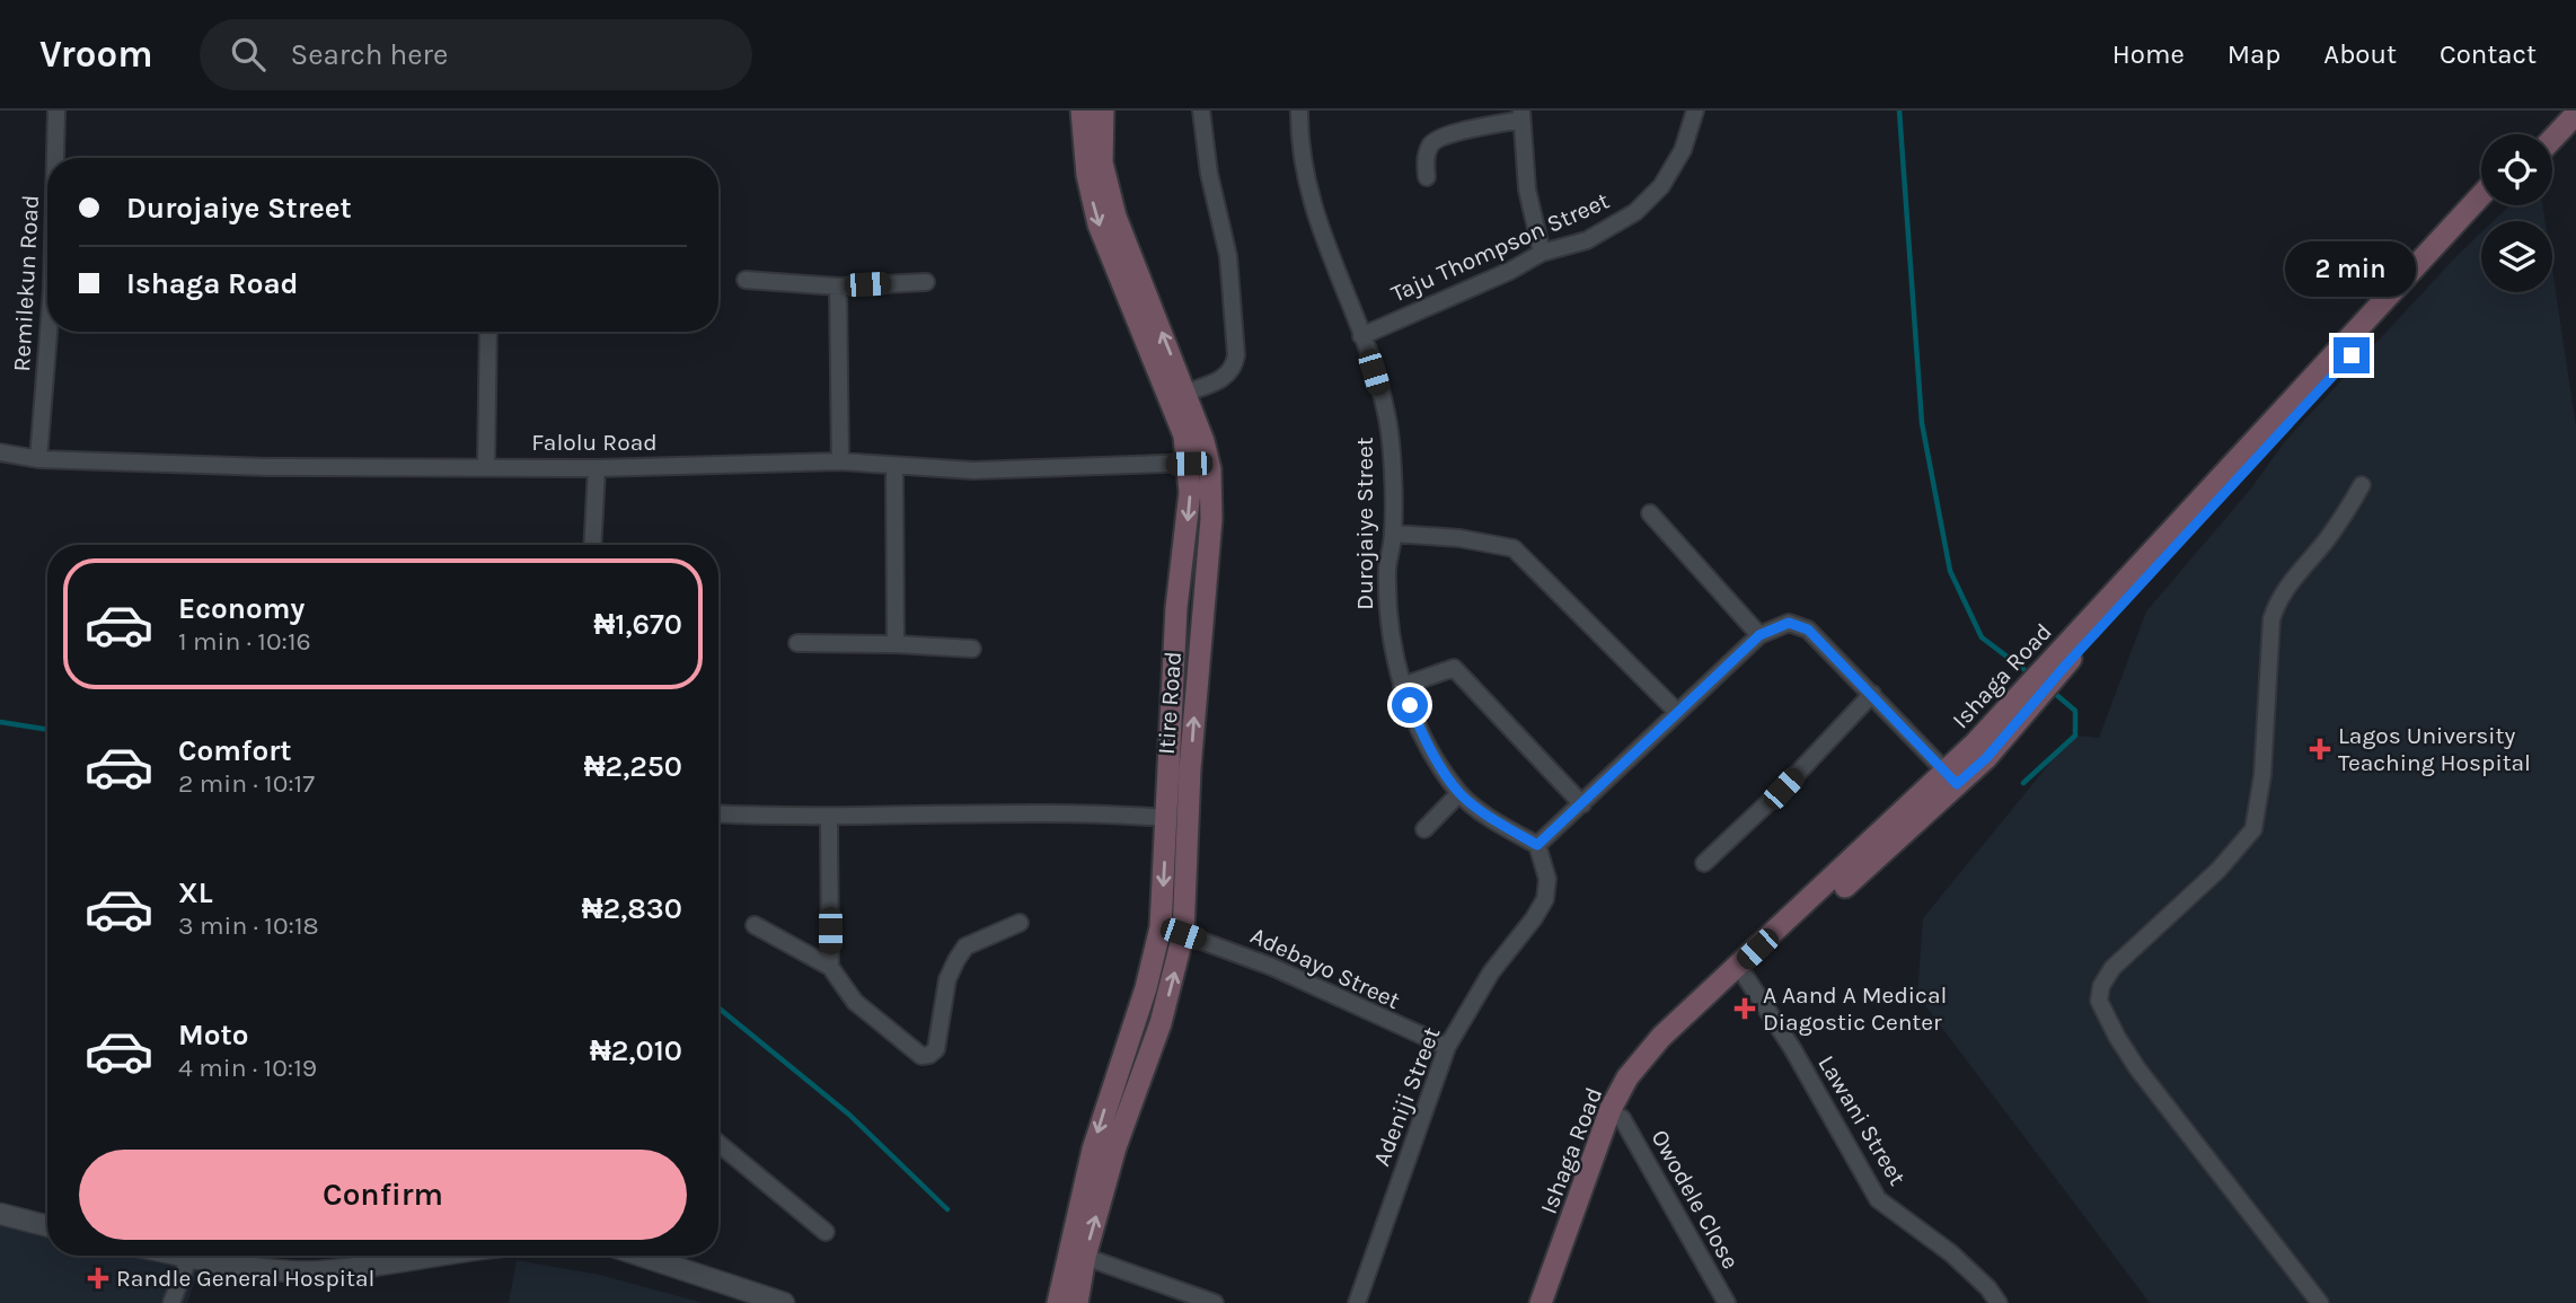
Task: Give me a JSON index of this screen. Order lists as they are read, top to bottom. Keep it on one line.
{"streets":{"main road":["Ishaga Road","Itire Road"],"street":["Taju Thompson Street","Remilekun Road","Falolu Road","Durojaiye Street","Adebayo Street","Adeniji Street","Lawani Street","Owodele Close"]},"crossings":[["Taju Thompson Street","Durojaiye Street"],["Remilekun Road","Falolu Road"],["Falolu Road","Itire Road"],["Durojaiye Street","Adeniji Street"],["Ishaga Road","Lawani Street"],["Ishaga Road","Owodele Close"],["Itire Road","Adebayo Street"],["Adebayo Street","Adeniji Street"]],"places":{"health":["Lagos University Teaching Hospital","A Aand A Medical Diagostic Center","Randle General Hospital"]},"page":{"header":"Vroom","search":"Search here","nav":["Home","Map","About","Contact"],"banner":["Durojaiye Street","Ishaga Road"],"bubble":"2 min","list":[{"name":"Economy","note":"1 min · 10:16","value":"₦1,670"},{"name":"Comfort","note":"2 min · 10:17","value":"₦2,250"},{"name":"XL","note":"3 min · 10:18","value":"₦2,830"},{"name":"Moto","note":"4 min · 10:19","value":"₦2,010"}],"buttons":"Confirm"}}
